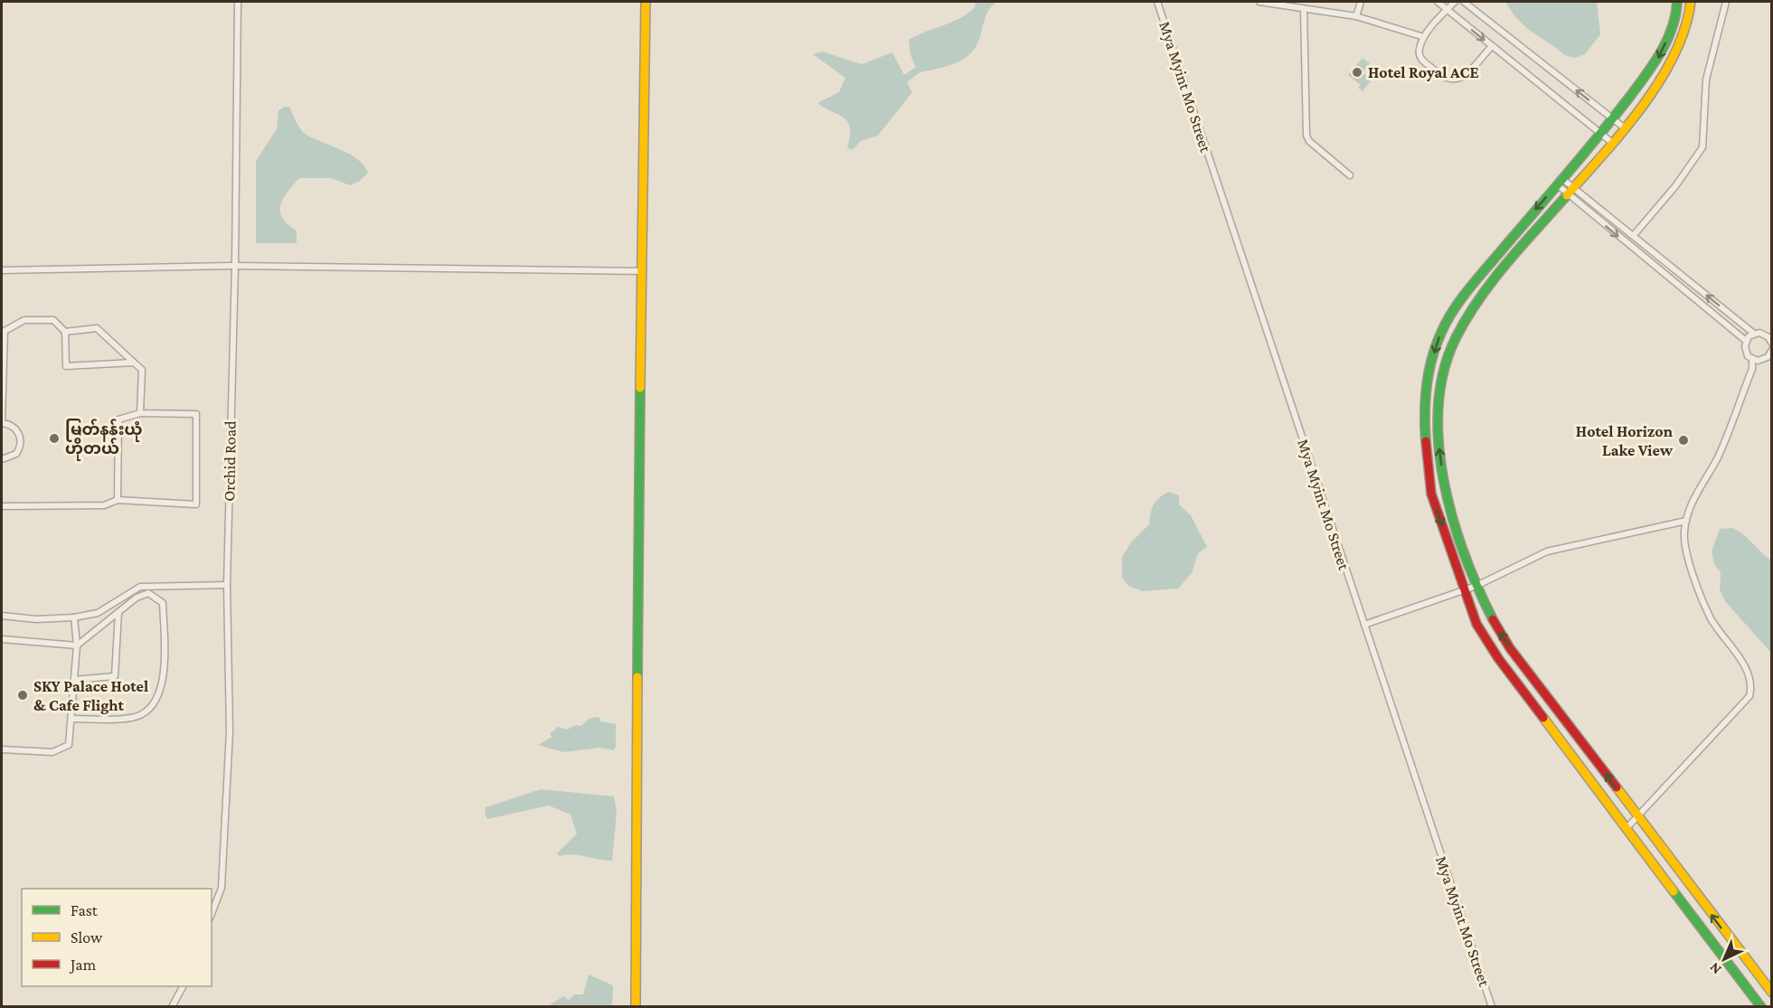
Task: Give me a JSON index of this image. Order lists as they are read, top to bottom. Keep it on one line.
{"streets":{"street":["Mya Myint Mo Street","Orchid Road"]},"places":["Hotel Royal ACE","မြတ်နန်းယုံ ဟိုတယ်","Hotel Horizon Lake View","SKY Palace Hotel & Cafe Flight"],"legend":["Fast","Slow","Jam"],"north":"bottom left"}
